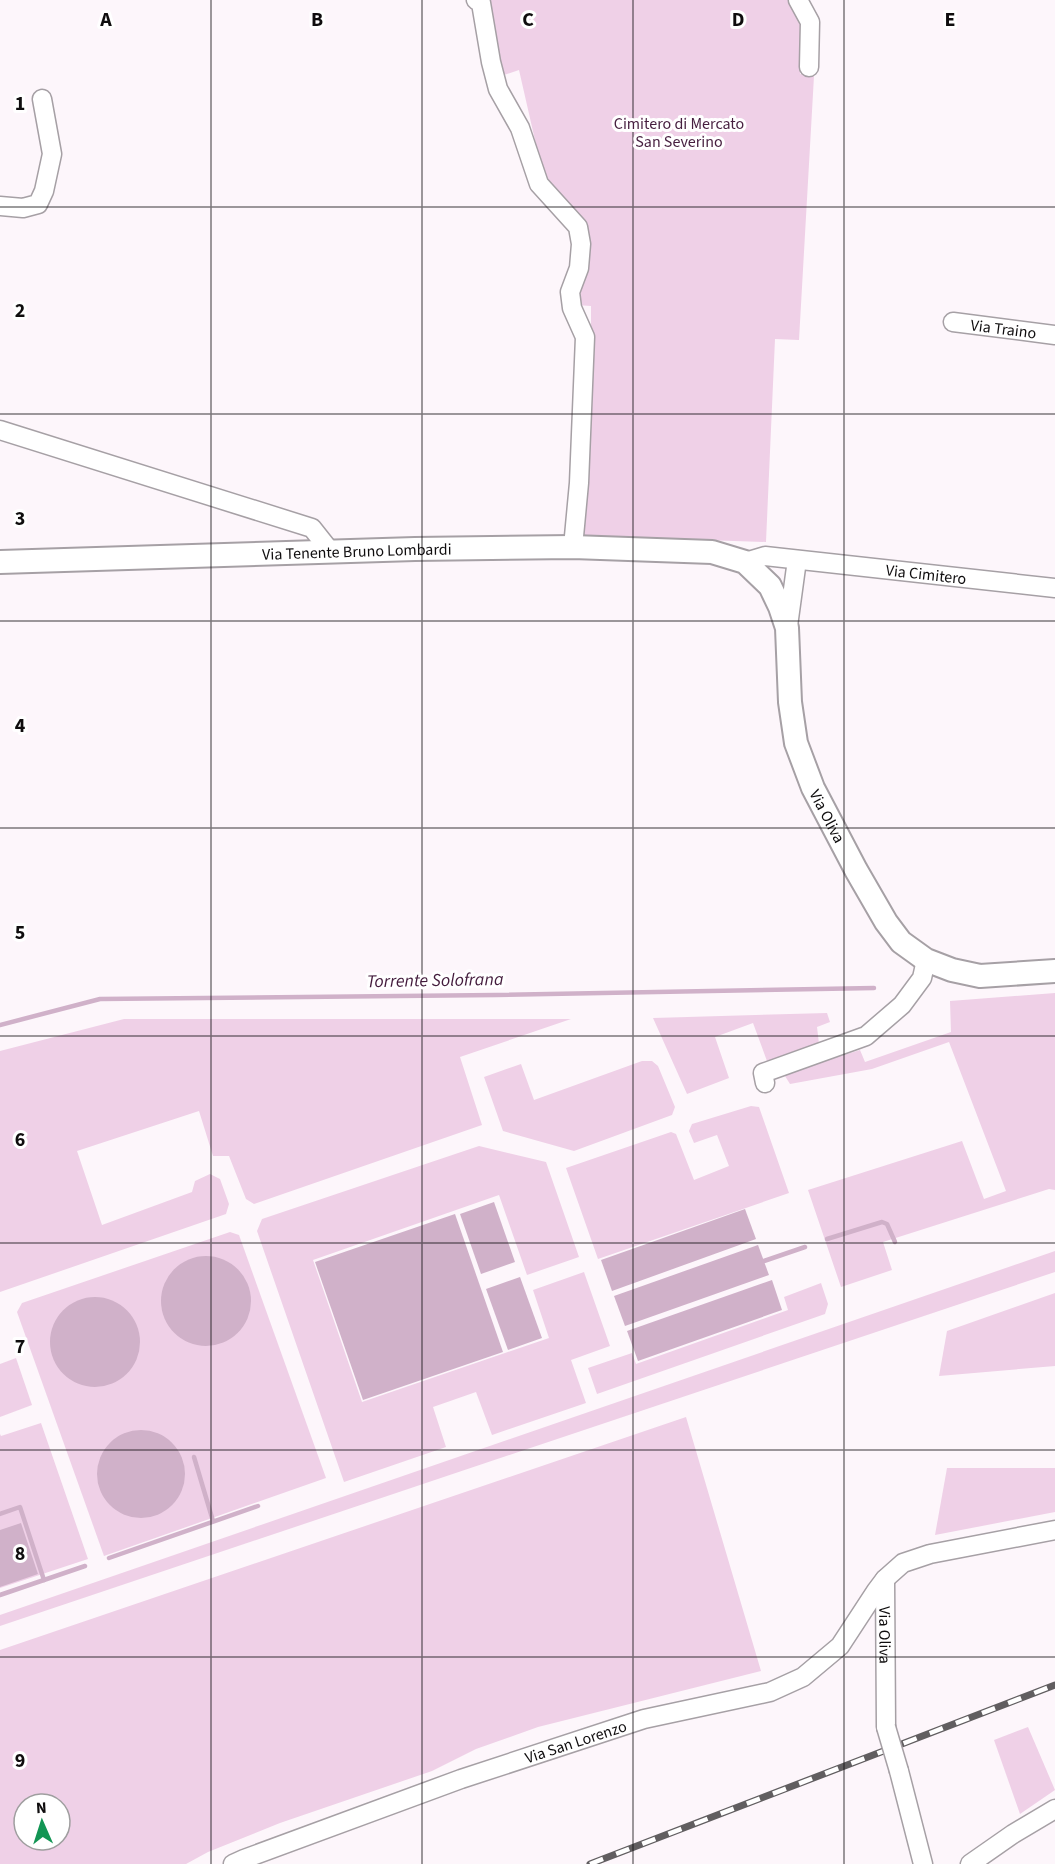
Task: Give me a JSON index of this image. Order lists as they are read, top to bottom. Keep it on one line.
{"streets":{"main road":["Via Tenente Bruno Lombardi","Via Oliva"],"street":["Via Traino","Via Cimitero","Via San Lorenzo"]},"crossings":[["Via Tenente Bruno Lombardi","Via Oliva"],["Via Cimitero","Via Oliva"],["Via Oliva","Via San Lorenzo"]],"water":["Torrente Solofrana"],"parks":["Cimitero di Mercato San Severino"],"north":"top","grid":{"columns":["A","B","C","D","E"],"rows":["1","2","3","4","5","6","7","8","9"]}}
